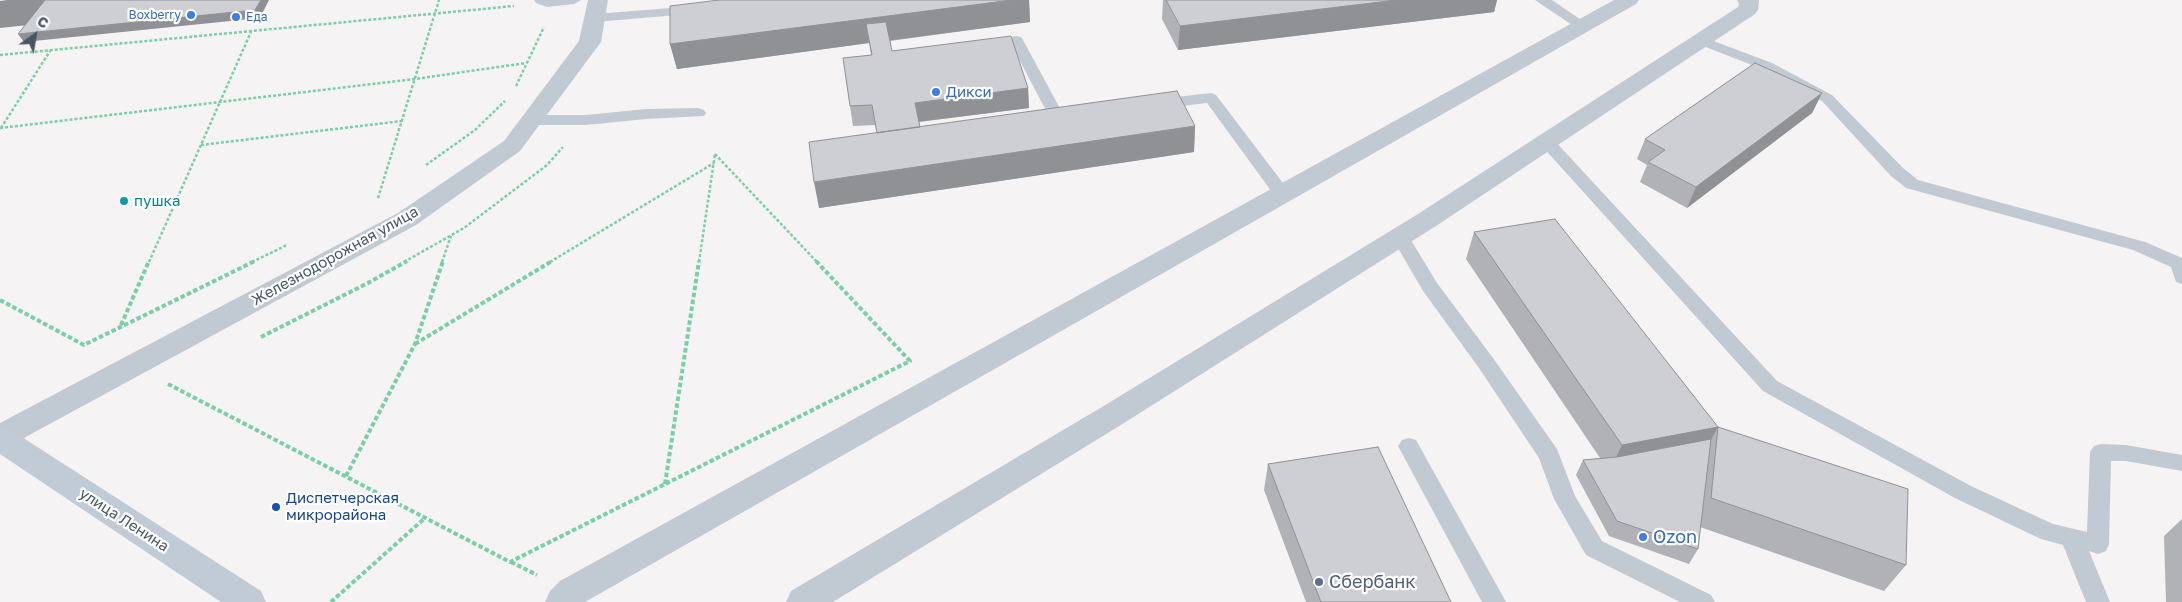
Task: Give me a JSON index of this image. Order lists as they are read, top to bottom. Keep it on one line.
{"streets":{"main road":["улица Ленина"],"street":["Железнодорожная улица"]},"crossings":[["Железнодорожная улица","улица Ленина"]],"places":["Boxberry","Еда","Дикси","пушка","Диспетчерская микрорайона","Ozon","Сбербанк"],"north":"top right"}
